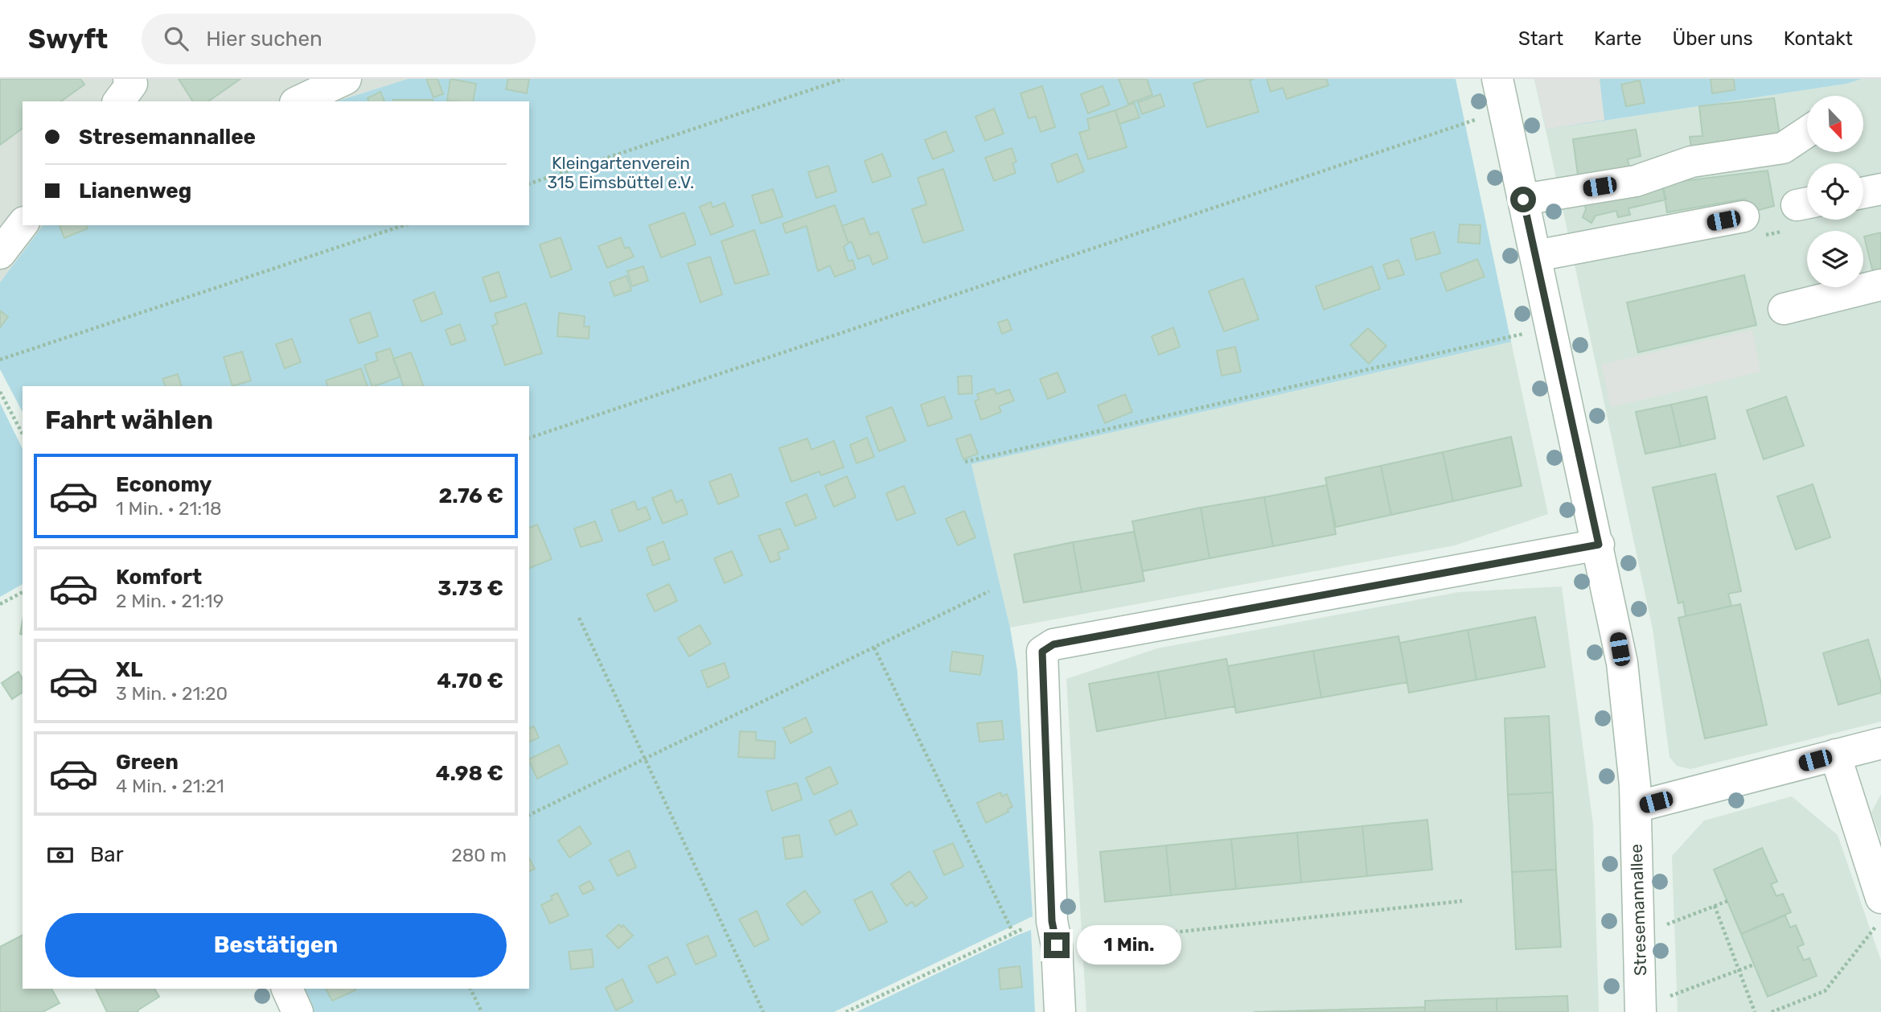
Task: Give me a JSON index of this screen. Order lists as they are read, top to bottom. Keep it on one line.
{"streets":{"street":["Stresemannallee"]},"parks":["Kleingartenverein 315 Eimsbüttel e.V."],"north":"bottom right","page":{"header":"Swyft","search":"Hier suchen","nav":["Start","Karte","Über uns","Kontakt"],"banner":["Stresemannallee","Lianenweg"],"heading":"Fahrt wählen","list":[{"name":"Economy","note":"1 Min. · 21:18","value":"2.76 €"},{"name":"Komfort","note":"2 Min. · 21:19","value":"3.73 €"},{"name":"XL","note":"3 Min. · 21:20","value":"4.70 €"},{"name":"Green","note":"4 Min. · 21:21","value":"4.98 €"}],"pay":["Bar","280 m"],"buttons":"Bestätigen","bubble":"1 Min."}}
